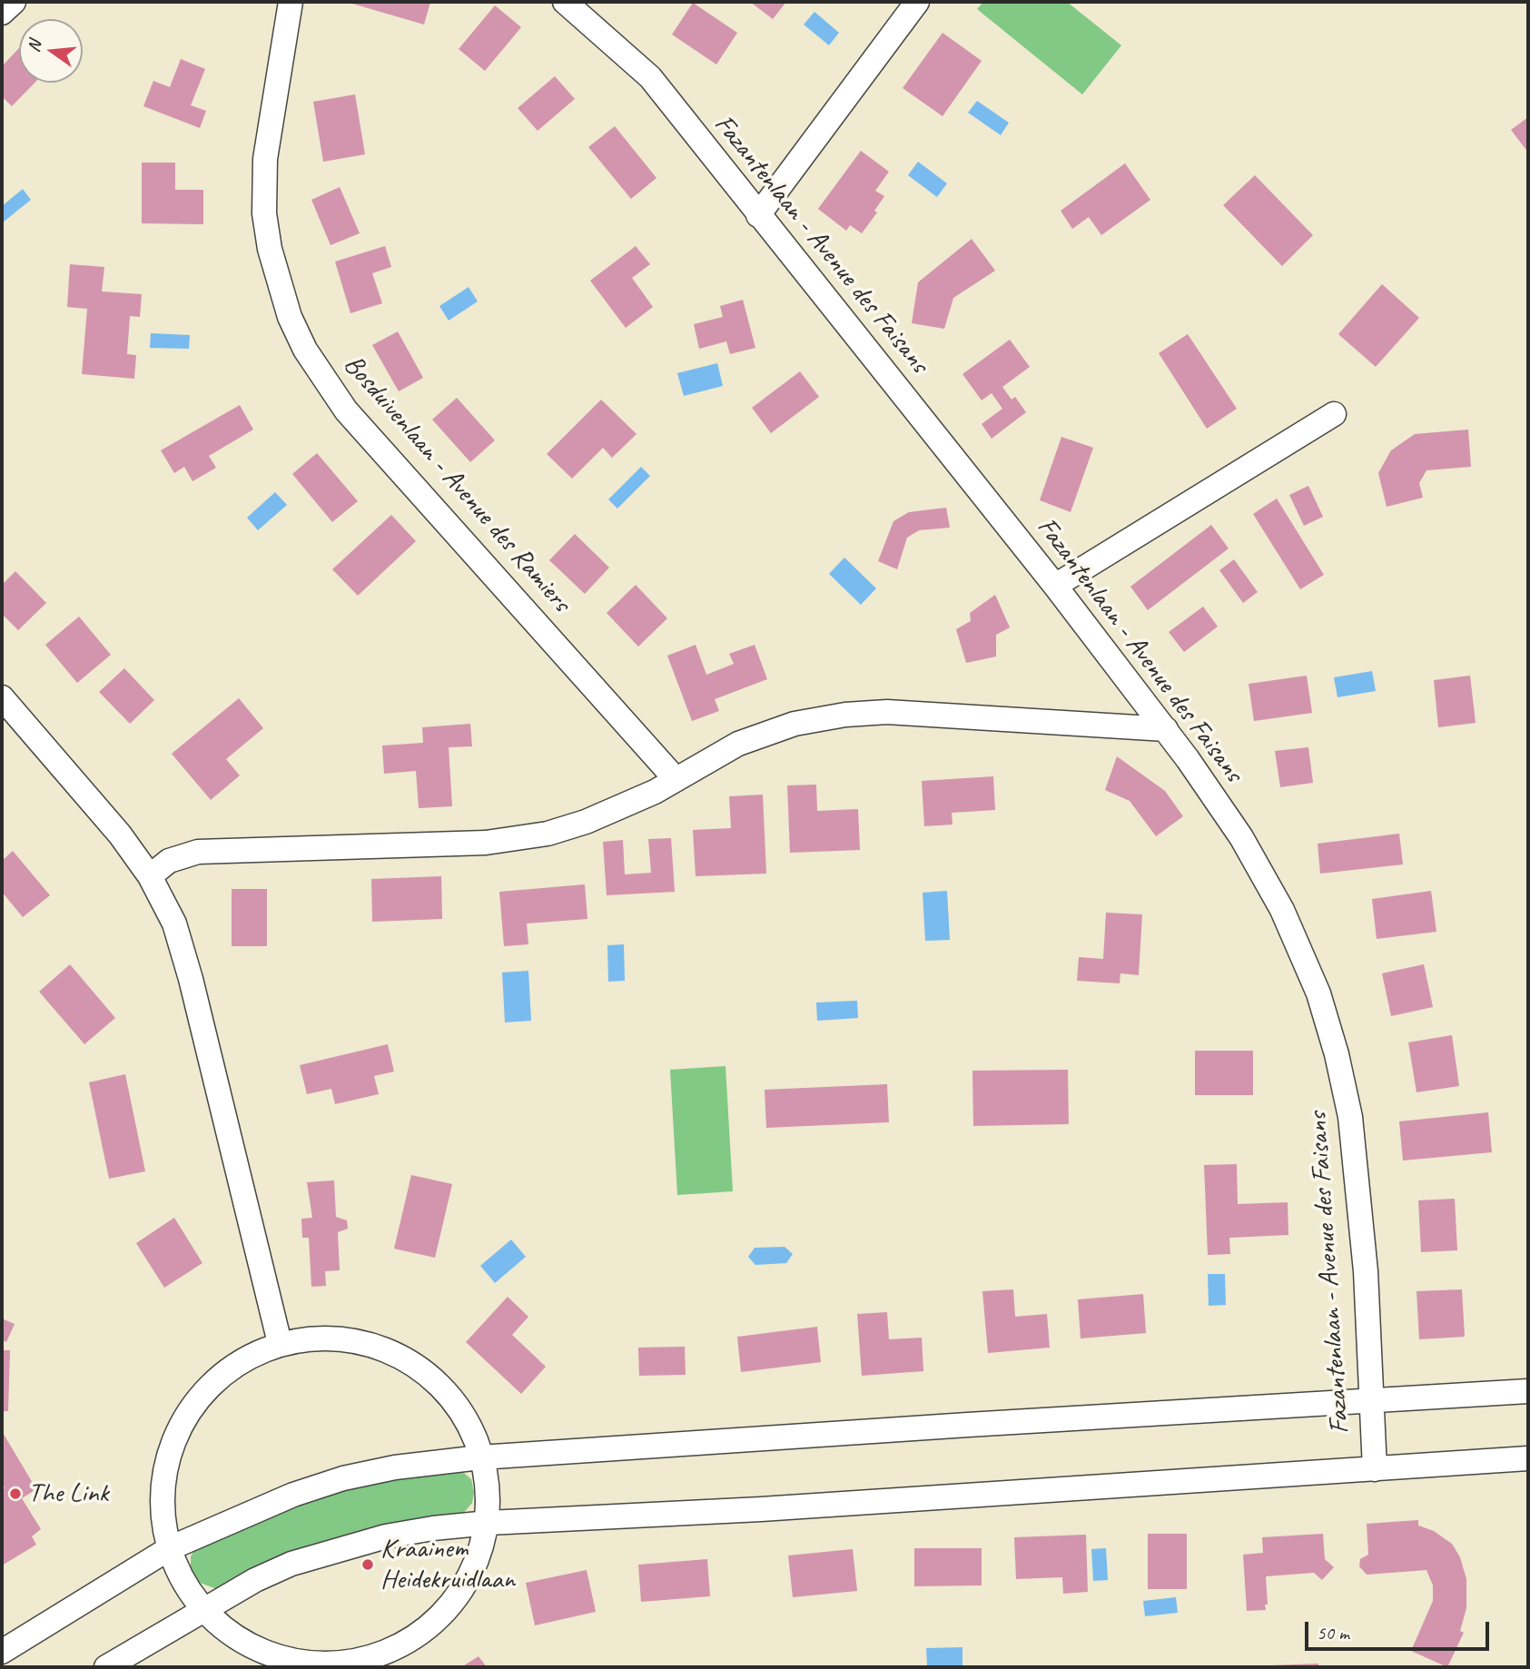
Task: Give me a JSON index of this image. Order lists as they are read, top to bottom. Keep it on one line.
{"streets":{"street":["Fazantenlaan - Avenue des Faisans","Bosduivenlaan - Avenue des Ramiers"]},"places":["The Link","Kraainem Heidekruidlaan"],"scale_bar":"50 m","north":"left"}
